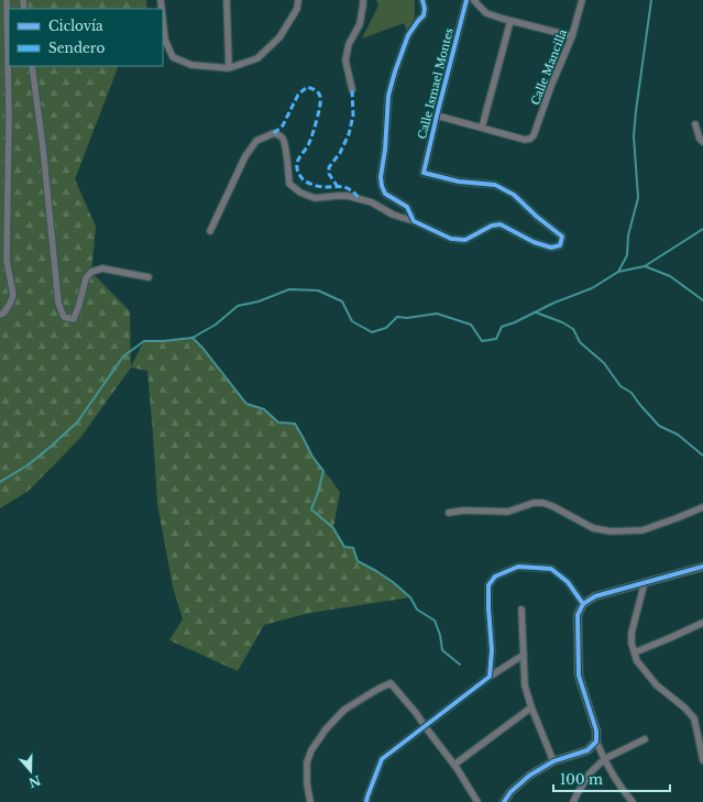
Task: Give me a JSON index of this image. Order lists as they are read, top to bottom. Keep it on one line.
{"streets":{"street":["Calle Mancilla","Calle Ismael Montes"]},"legend":["Ciclovía","Sendero"],"scale_bar":"100 m","north":"bottom"}
